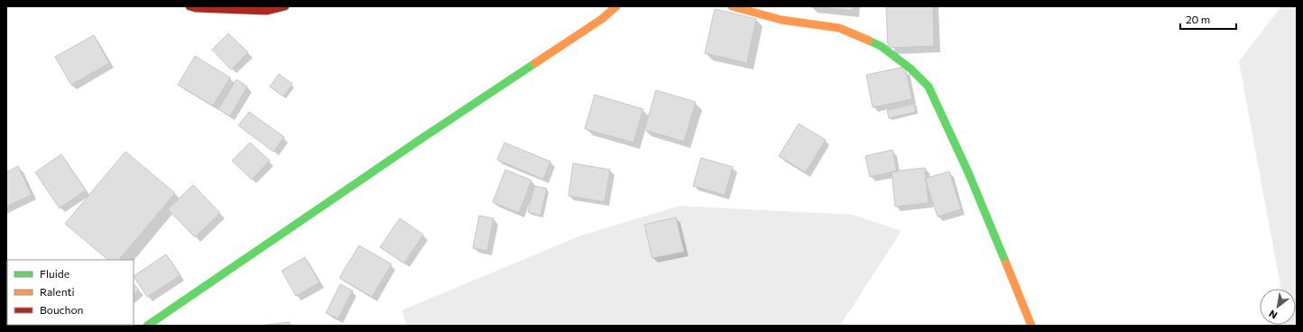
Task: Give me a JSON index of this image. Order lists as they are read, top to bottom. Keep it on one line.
{"legend":["Fluide","Ralenti","Bouchon"],"scale_bar":"20 m","north":"bottom left"}
